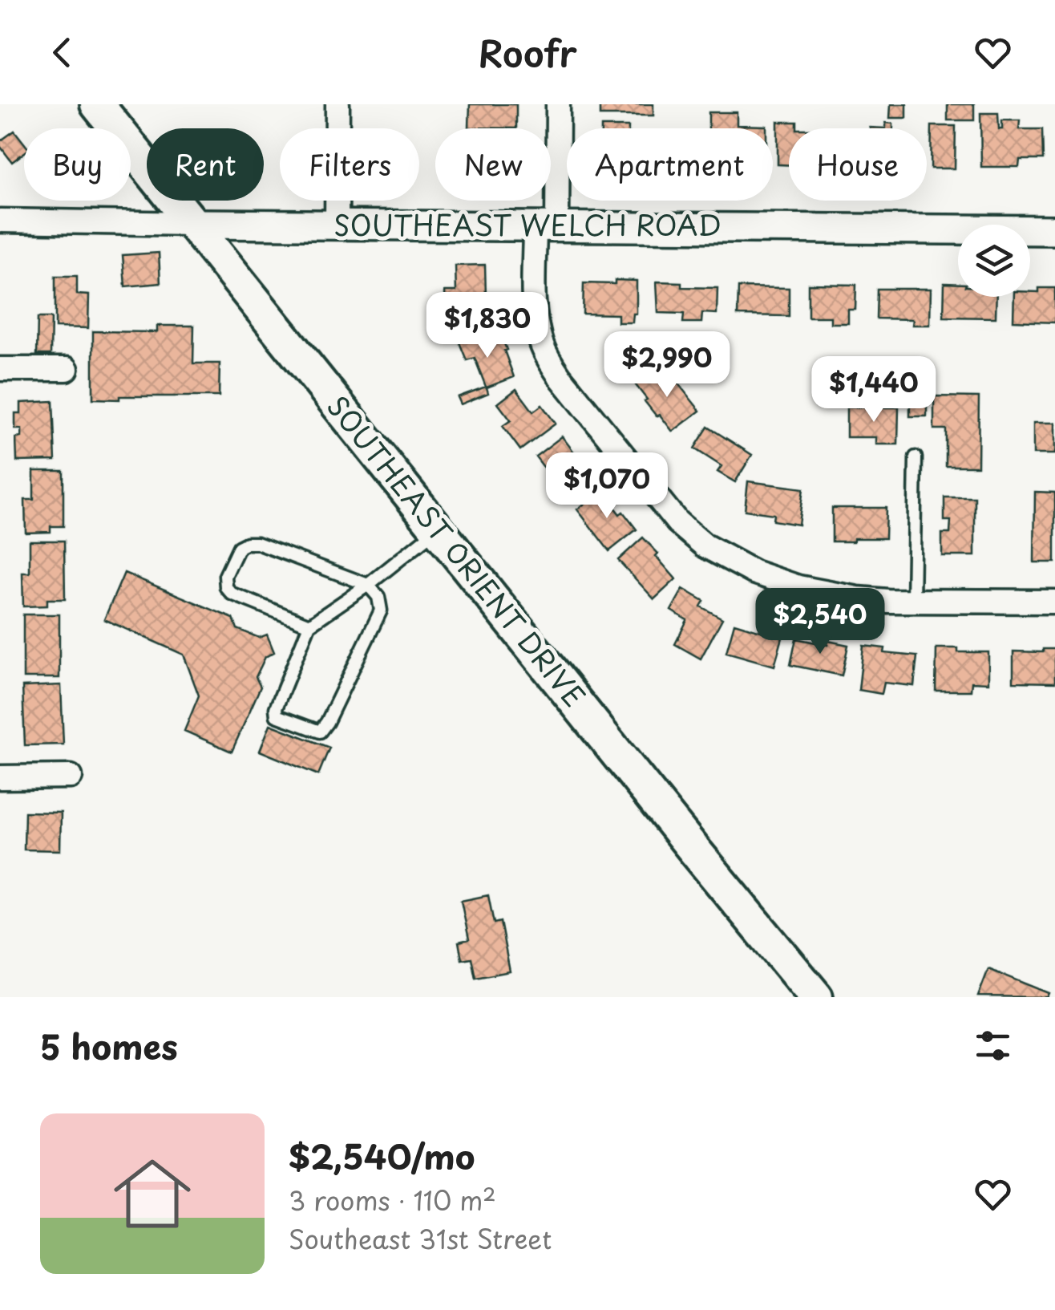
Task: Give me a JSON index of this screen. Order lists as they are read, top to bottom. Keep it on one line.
{"streets":{"main road":["SOUTHEAST ORIENT DRIVE"],"street":["SOUTHEAST WELCH ROAD"]},"crossings":[["SOUTHEAST WELCH ROAD","SOUTHEAST ORIENT DRIVE"]],"page":{"header":"Roofr","chip":["Buy","Rent","Filters","New","Apartment","House"],"price":["$1,830","$2,990","$1,440","$1,070","$2,540"],"heading":"5 homes","list":[{"name":"$2,540/mo","note":"3 rooms · 110 m² · Southeast 31st Street"}]}}
